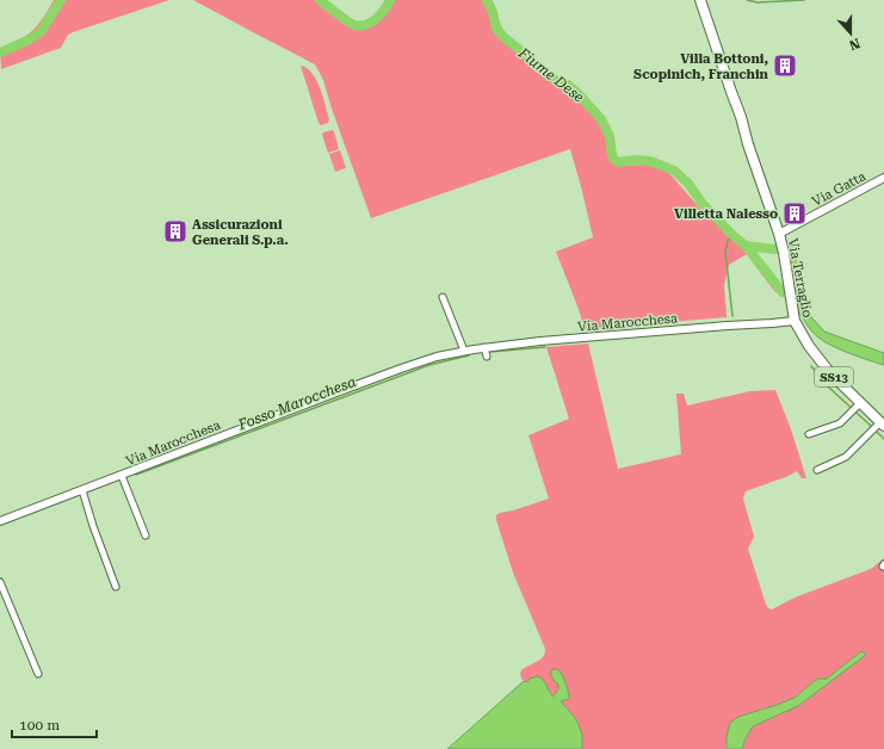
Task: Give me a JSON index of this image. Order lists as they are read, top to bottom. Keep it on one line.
{"streets":{"main road":["Via Terraglio","SS13"],"street":["Via Gatta","Via Marocchesa"]},"crossings":[["Via Gatta","Via Terraglio"],["Via Terraglio","Via Marocchesa"]],"water":["Fiume Dese","Fosso Marocchesa"],"places":{"building":["Villa Bottoni, Scopinich, Franchin","Villetta Nalesso","Assicurazioni Generali S.p.a."]},"scale_bar":"100 m","north":"bottom"}
